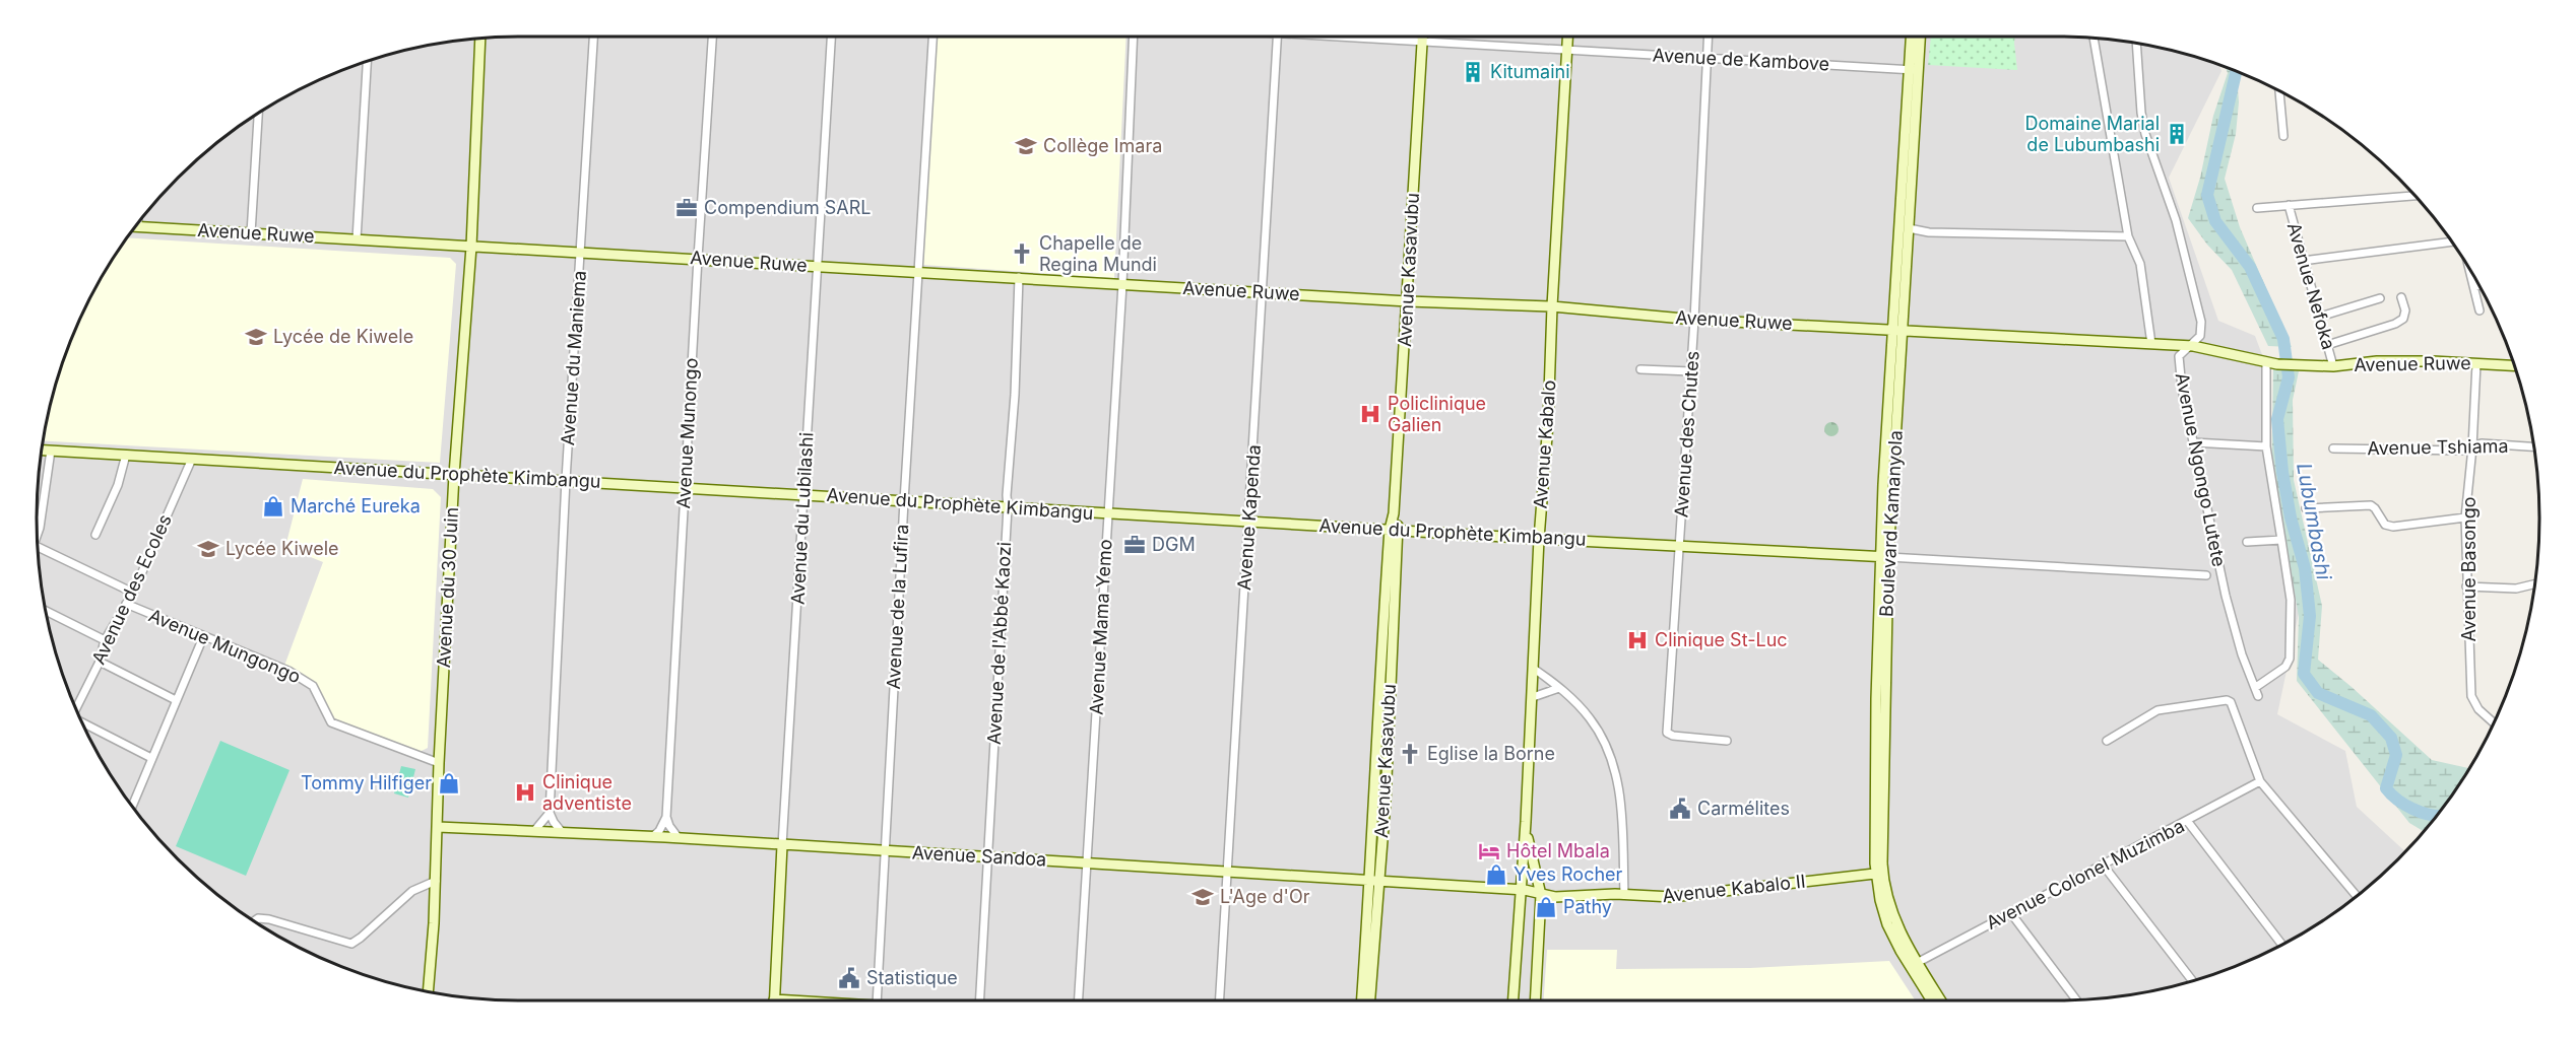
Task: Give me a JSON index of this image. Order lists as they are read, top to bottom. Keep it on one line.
{"streets":{"street":["Avenue de Kambove","Avenue Ruwe","Avenue Kasavubu","Avenue Nefoka","Avenue du Maniema","Avenue Munongo","Avenue des Chutes","Avenue Kabalo","Avenue Tshiama","Avenue Ngongo Lutete","Avenue du Prophète Kimbangu","Avenue Kapenda","Avenue du Lubilashi","Boulevard Kamanyola","Avenue Basongo","Avenue du 30 Juin","Avenue des Ecoles","Avenue de la Lufira","Avenue Mama Yemo","Avenue de l'Abbé Kaozi","Avenue Mungongo","Avenue Sandoa","Avenue Colonel Muzimba","Avenue Kabalo II"]},"crossings":[["Avenue de Kambove","Avenue Kasavubu"],["Avenue de Kambove","Avenue des Chutes"],["Avenue de Kambove","Avenue Kabalo"],["Avenue de Kambove","Boulevard Kamanyola"],["Avenue Ruwe","Avenue Kasavubu"],["Avenue Ruwe","Avenue Nefoka"],["Avenue Ruwe","Avenue du Maniema"],["Avenue Ruwe","Avenue Munongo"],["Avenue Ruwe","Avenue des Chutes"],["Avenue Ruwe","Avenue Kabalo"],["Avenue Ruwe","Avenue Ngongo Lutete"],["Avenue Ruwe","Avenue Kapenda"],["Avenue Ruwe","Avenue du Lubilashi"],["Avenue Ruwe","Boulevard Kamanyola"],["Avenue Ruwe","Avenue Basongo"],["Avenue Ruwe","Avenue du 30 Juin"],["Avenue Ruwe","Avenue de la Lufira"],["Avenue Ruwe","Avenue Mama Yemo"],["Avenue Ruwe","Avenue de l'Abbé Kaozi"],["Avenue Kasavubu","Avenue du Prophète Kimbangu"],["Avenue Kasavubu","Avenue Sandoa"],["Avenue du Maniema","Avenue du Prophète Kimbangu"],["Avenue Munongo","Avenue du Prophète Kimbangu"],["Avenue des Chutes","Avenue du Prophète Kimbangu"],["Avenue Kabalo","Avenue du Prophète Kimbangu"],["Avenue Kabalo","Avenue Sandoa"],["Avenue Tshiama","Avenue Basongo"],["Avenue du Prophète Kimbangu","Avenue Kapenda"],["Avenue du Prophète Kimbangu","Avenue du Lubilashi"],["Avenue du Prophète Kimbangu","Boulevard Kamanyola"],["Avenue du Prophète Kimbangu","Avenue du 30 Juin"],["Avenue du Prophète Kimbangu","Avenue des Ecoles"],["Avenue du Prophète Kimbangu","Avenue de la Lufira"],["Avenue du Prophète Kimbangu","Avenue Mama Yemo"],["Avenue du Prophète Kimbangu","Avenue de l'Abbé Kaozi"],["Avenue Kapenda","Avenue Sandoa"],["Avenue du Lubilashi","Avenue Sandoa"],["Boulevard Kamanyola","Avenue Colonel Muzimba"],["Boulevard Kamanyola","Avenue Kabalo II"],["Avenue du 30 Juin","Avenue Mungongo"],["Avenue du 30 Juin","Avenue Sandoa"],["Avenue des Ecoles","Avenue Mungongo"],["Avenue de la Lufira","Avenue Sandoa"],["Avenue Mama Yemo","Avenue Sandoa"],["Avenue de l'Abbé Kaozi","Avenue Sandoa"],["Avenue Sandoa","Avenue Kabalo II"]],"water":["Lubumbashi"],"places":{"building":["Kitumaini","Domaine Marial de Lubumbashi"],"school or university":["Collège Imara","Lycée de Kiwele","Lycée Kiwele","L'Age d'Or"],"office":["Compendium SARL","DGM"],"church":["Chapelle de Regina Mundi","Eglise la Borne"],"hospital":["Policlinique Galien","Clinique St-Luc","Clinique adventiste"],"shop":["Marché Eureka","Tommy Hilfiger","Yves Rocher","Pathy"],"public building":["Carmélites","Statistique"],"hotel":["Hôtel Mbala"]}}
